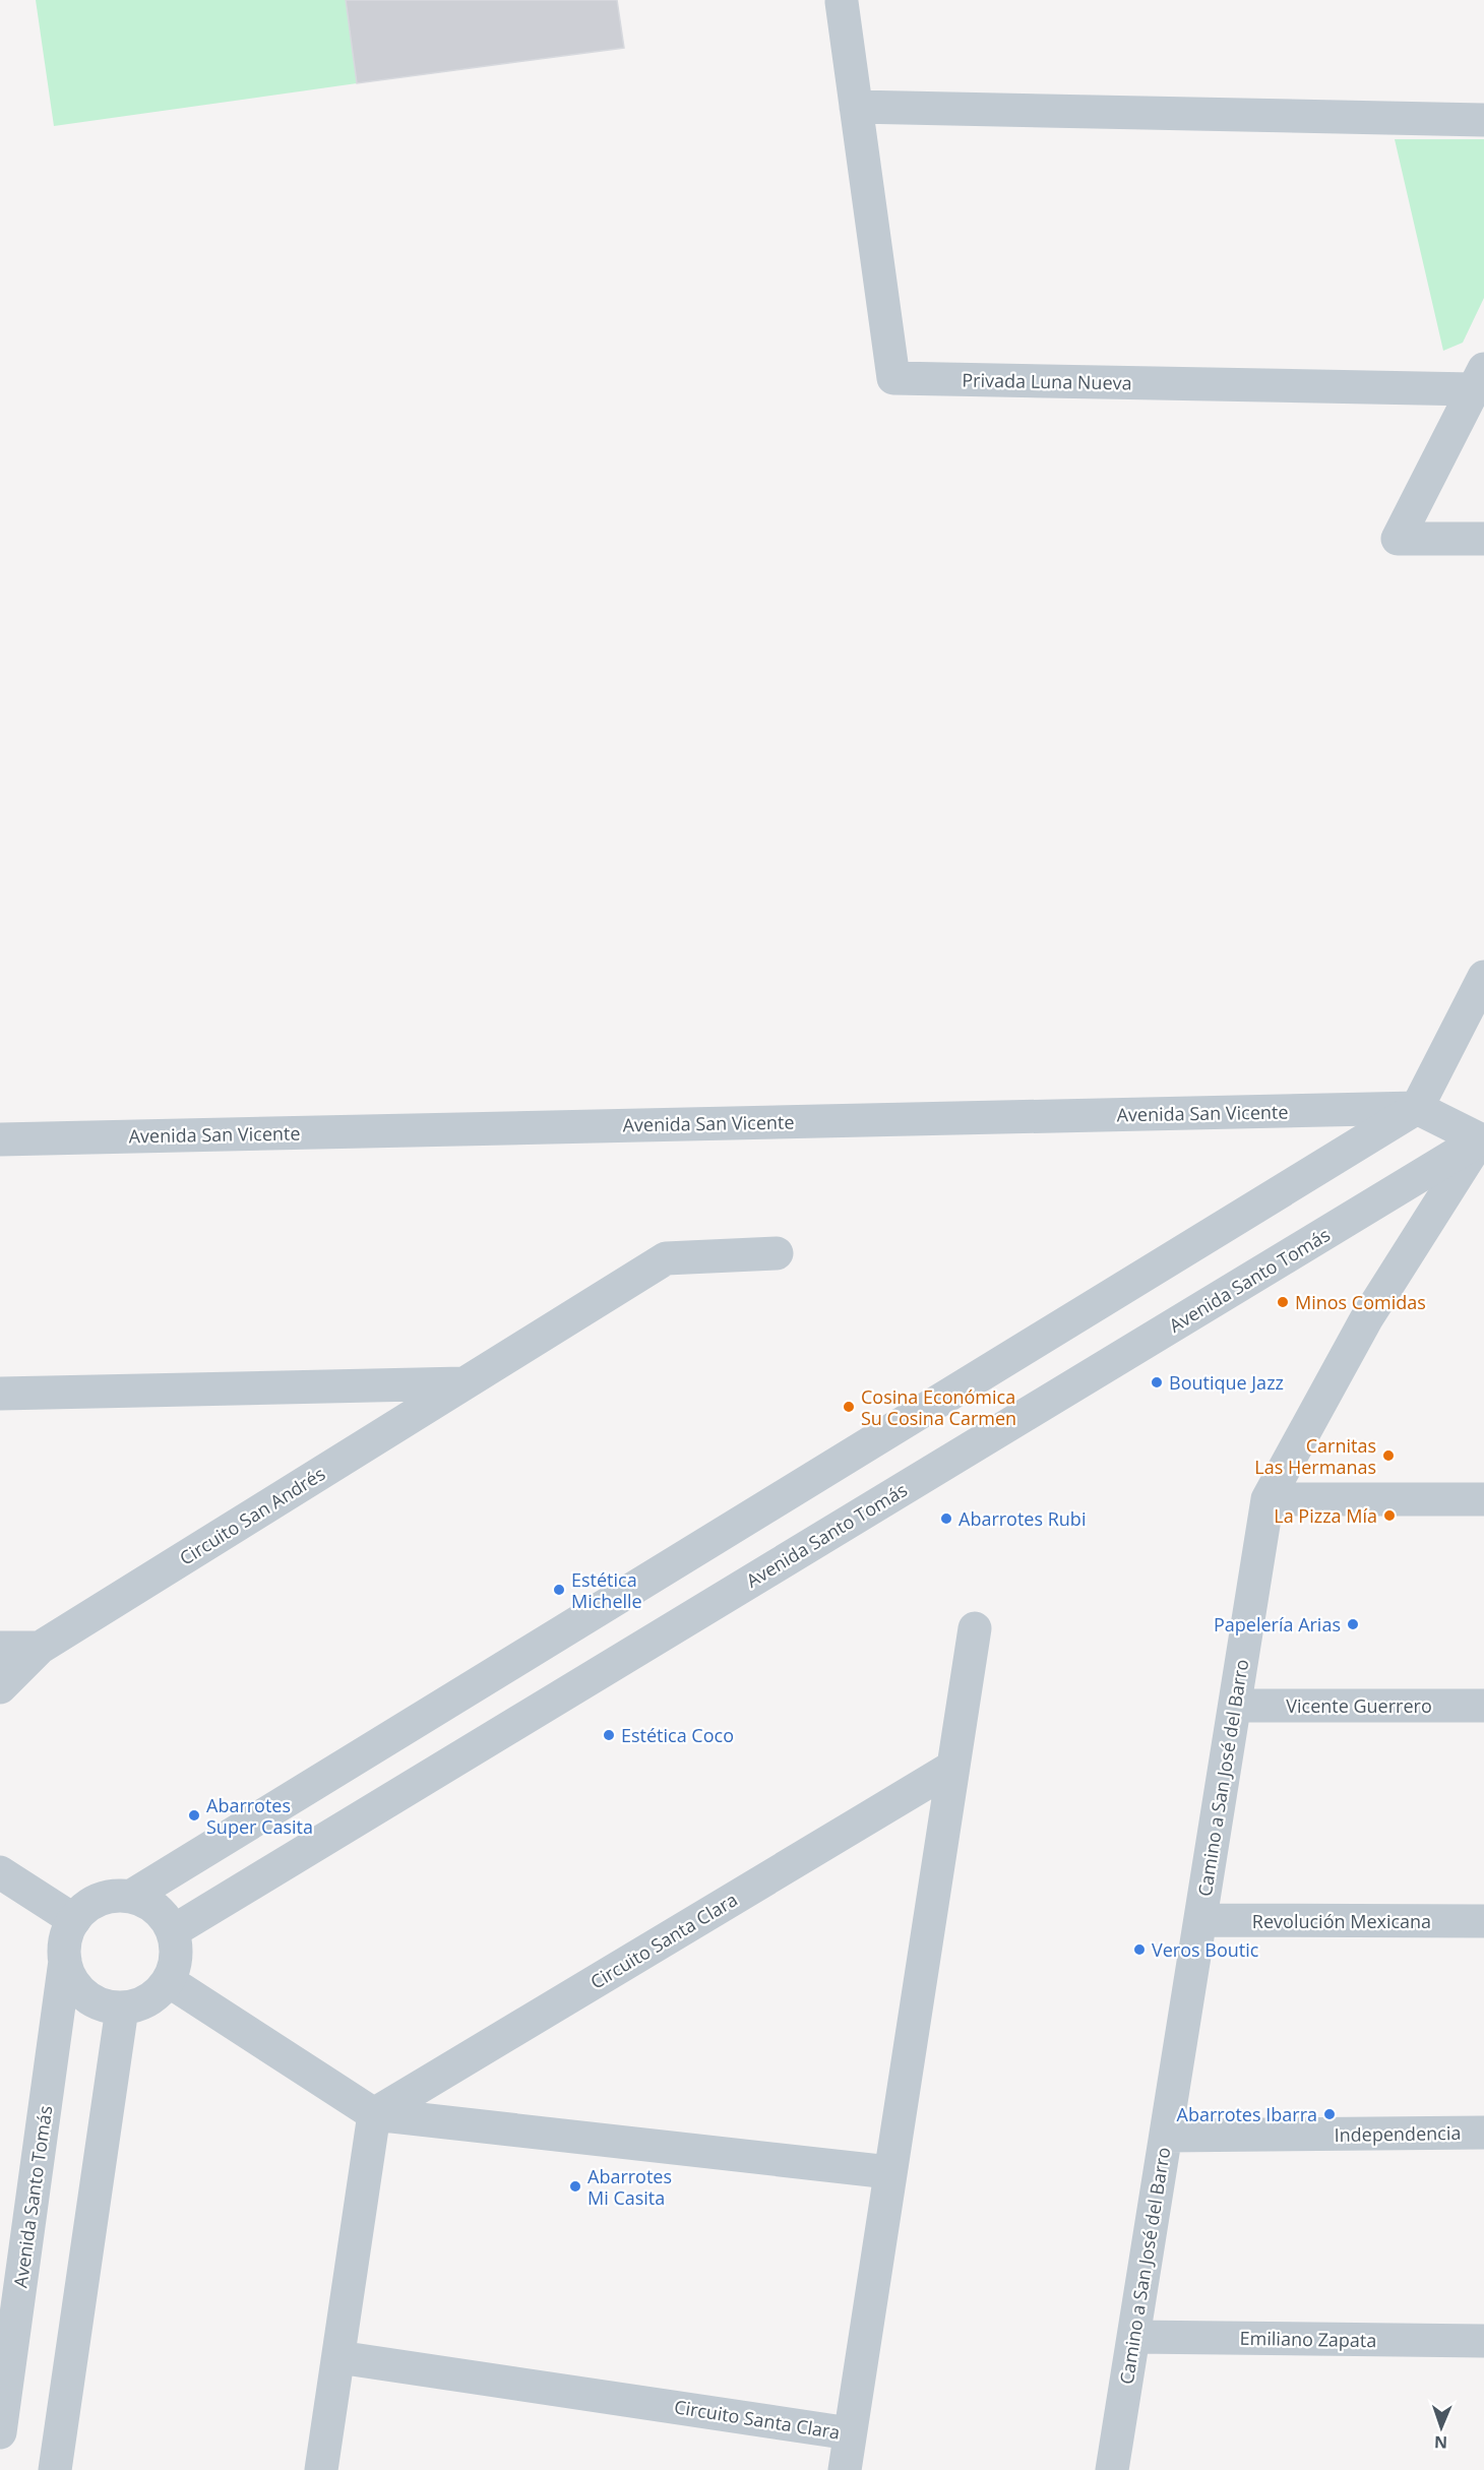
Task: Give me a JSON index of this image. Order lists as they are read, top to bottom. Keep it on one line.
{"streets":{"street":["Privada Luna Nueva","Avenida San Vicente","Avenida Santo Tomás","Circuito San Andrés","Vicente Guerrero","Camino a San José del Barro","Revolución Mexicana","Circuito Santa Clara","Independencia","Emiliano Zapata"]},"crossings":[["Avenida Santo Tomás","Camino a San José del Barro"],["Vicente Guerrero","Camino a San José del Barro"],["Camino a San José del Barro","Revolución Mexicana"],["Camino a San José del Barro","Independencia"],["Camino a San José del Barro","Emiliano Zapata"]],"places":["Minos Comidas","Boutique Jazz","Cosina Económica Su Cosina Carmen","Carnitas Las Hermanas","La Pizza Mía","Abarrotes Rubi","Estética Michelle","Papelería Arias","Estética Coco","Abarrotes Super Casita","Veros Boutic","Abarrotes Ibarra","Abarrotes Mi Casita"],"north":"bottom"}
